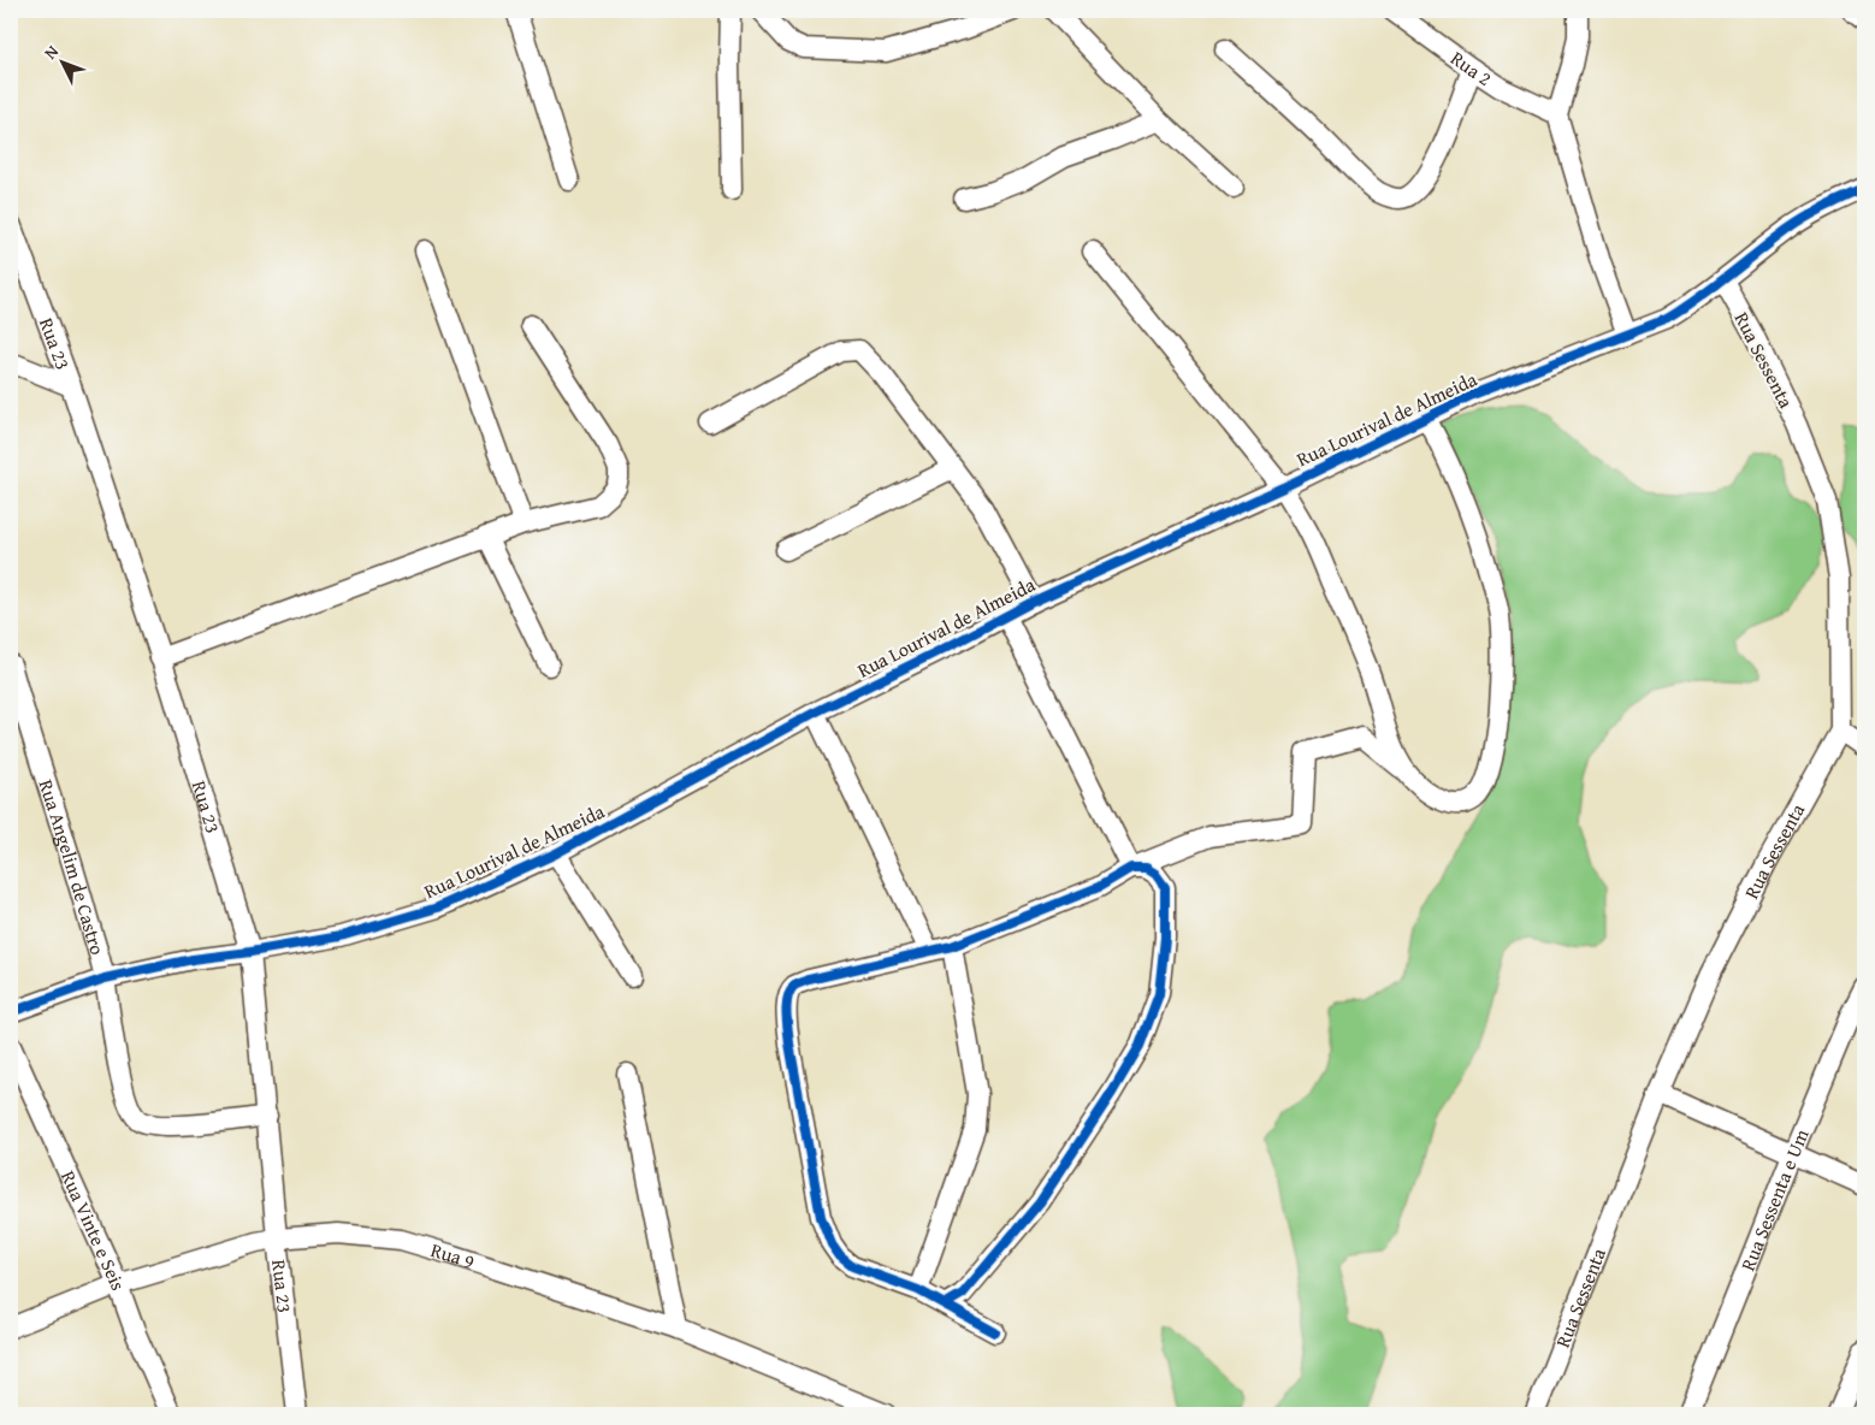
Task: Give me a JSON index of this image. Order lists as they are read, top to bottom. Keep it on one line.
{"streets":{"street":["Rua 2","Rua 23","Rua Sessenta","Rua Lourival de Almeida","Rua Angelim de Castro","Rua Sessenta e Um","Rua Vinte e Seis","Rua 9"]},"crossings":[["Rua 23","Rua Lourival de Almeida"],["Rua 23","Rua Angelim de Castro"],["Rua 23","Rua 9"],["Rua Sessenta","Rua Lourival de Almeida"],["Rua Lourival de Almeida","Rua Angelim de Castro"],["Rua Vinte e Seis","Rua 9"]],"north":"top left"}
